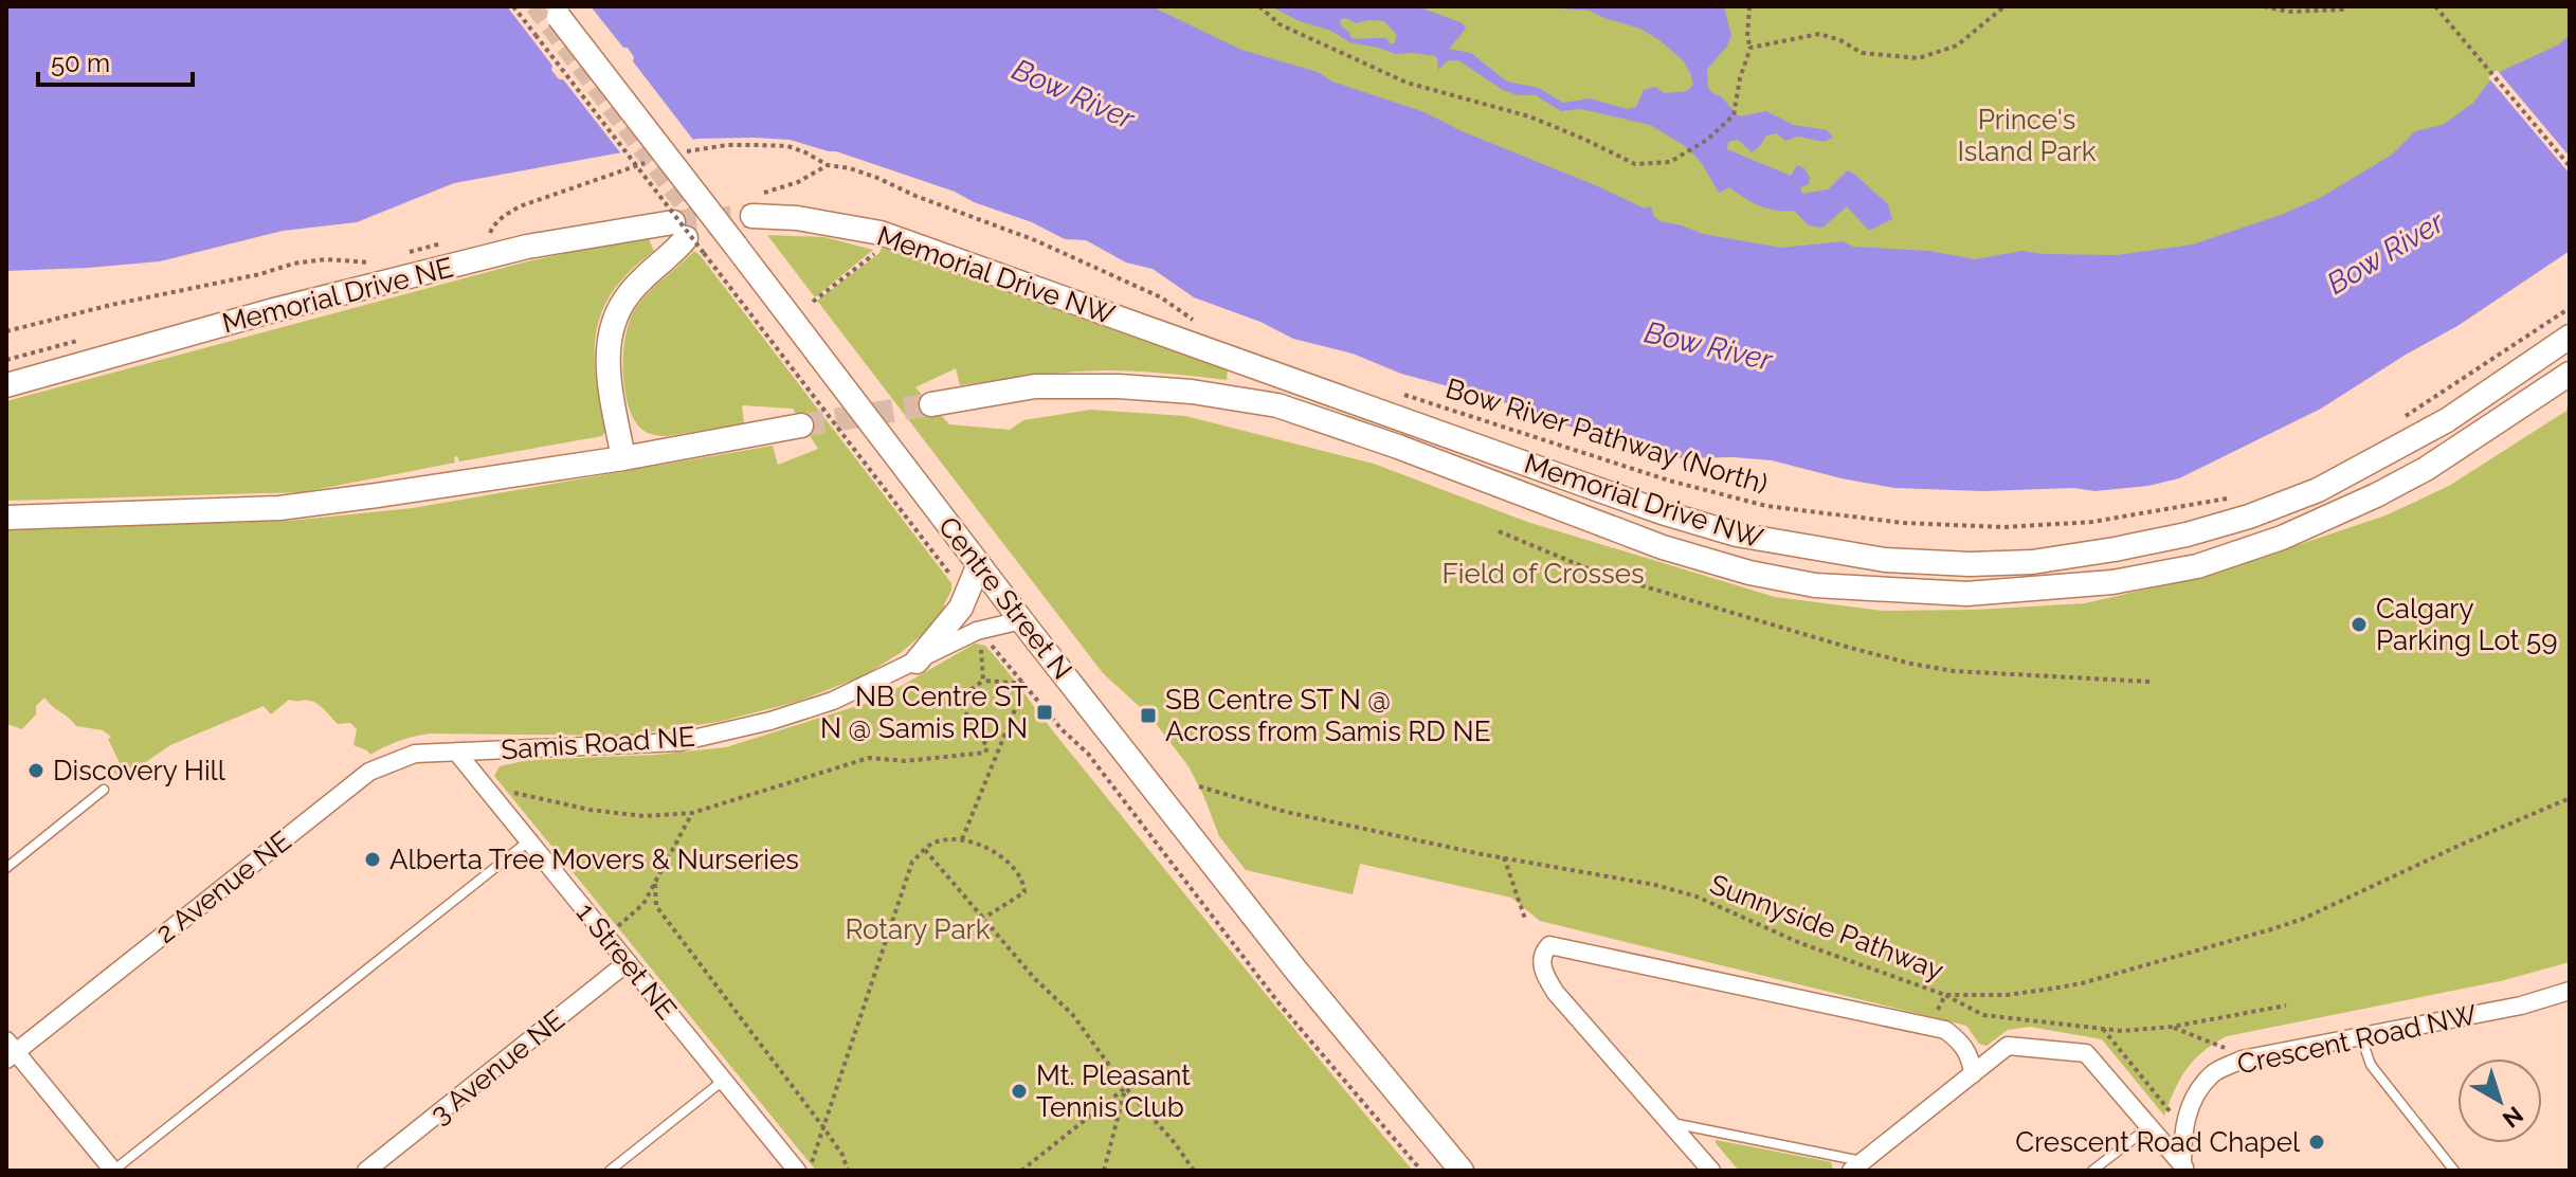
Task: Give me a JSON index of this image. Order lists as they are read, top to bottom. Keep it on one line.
{"streets":{"main road":["Memorial Drive NW","Memorial Drive NE","Centre Street N"],"street":["Samis Road NE","2 Avenue NE","1 Street NE","Crescent Road NW","3 Avenue NE"],"path":["Bow River Pathway (North)","Sunnyside Pathway"]},"crossings":[["Centre Street N","Samis Road NE"],["Samis Road NE","2 Avenue NE"],["Samis Road NE","1 Street NE"],["2 Avenue NE","1 Street NE"],["1 Street NE","3 Avenue NE"]],"water":["Bow River"],"parks":["Prince's Island Park","Field of Crosses","Rotary Park"],"places":{"other":["Calgary Parking Lot 59","Discovery Hill","Alberta Tree Movers & Nurseries","Mt. Pleasant Tennis Club","Crescent Road Chapel"],"transit":["NB Centre ST N @ Samis RD N","SB Centre ST N @ Across from Samis RD NE"]},"scale_bar":"50 m","north":"bottom right"}
